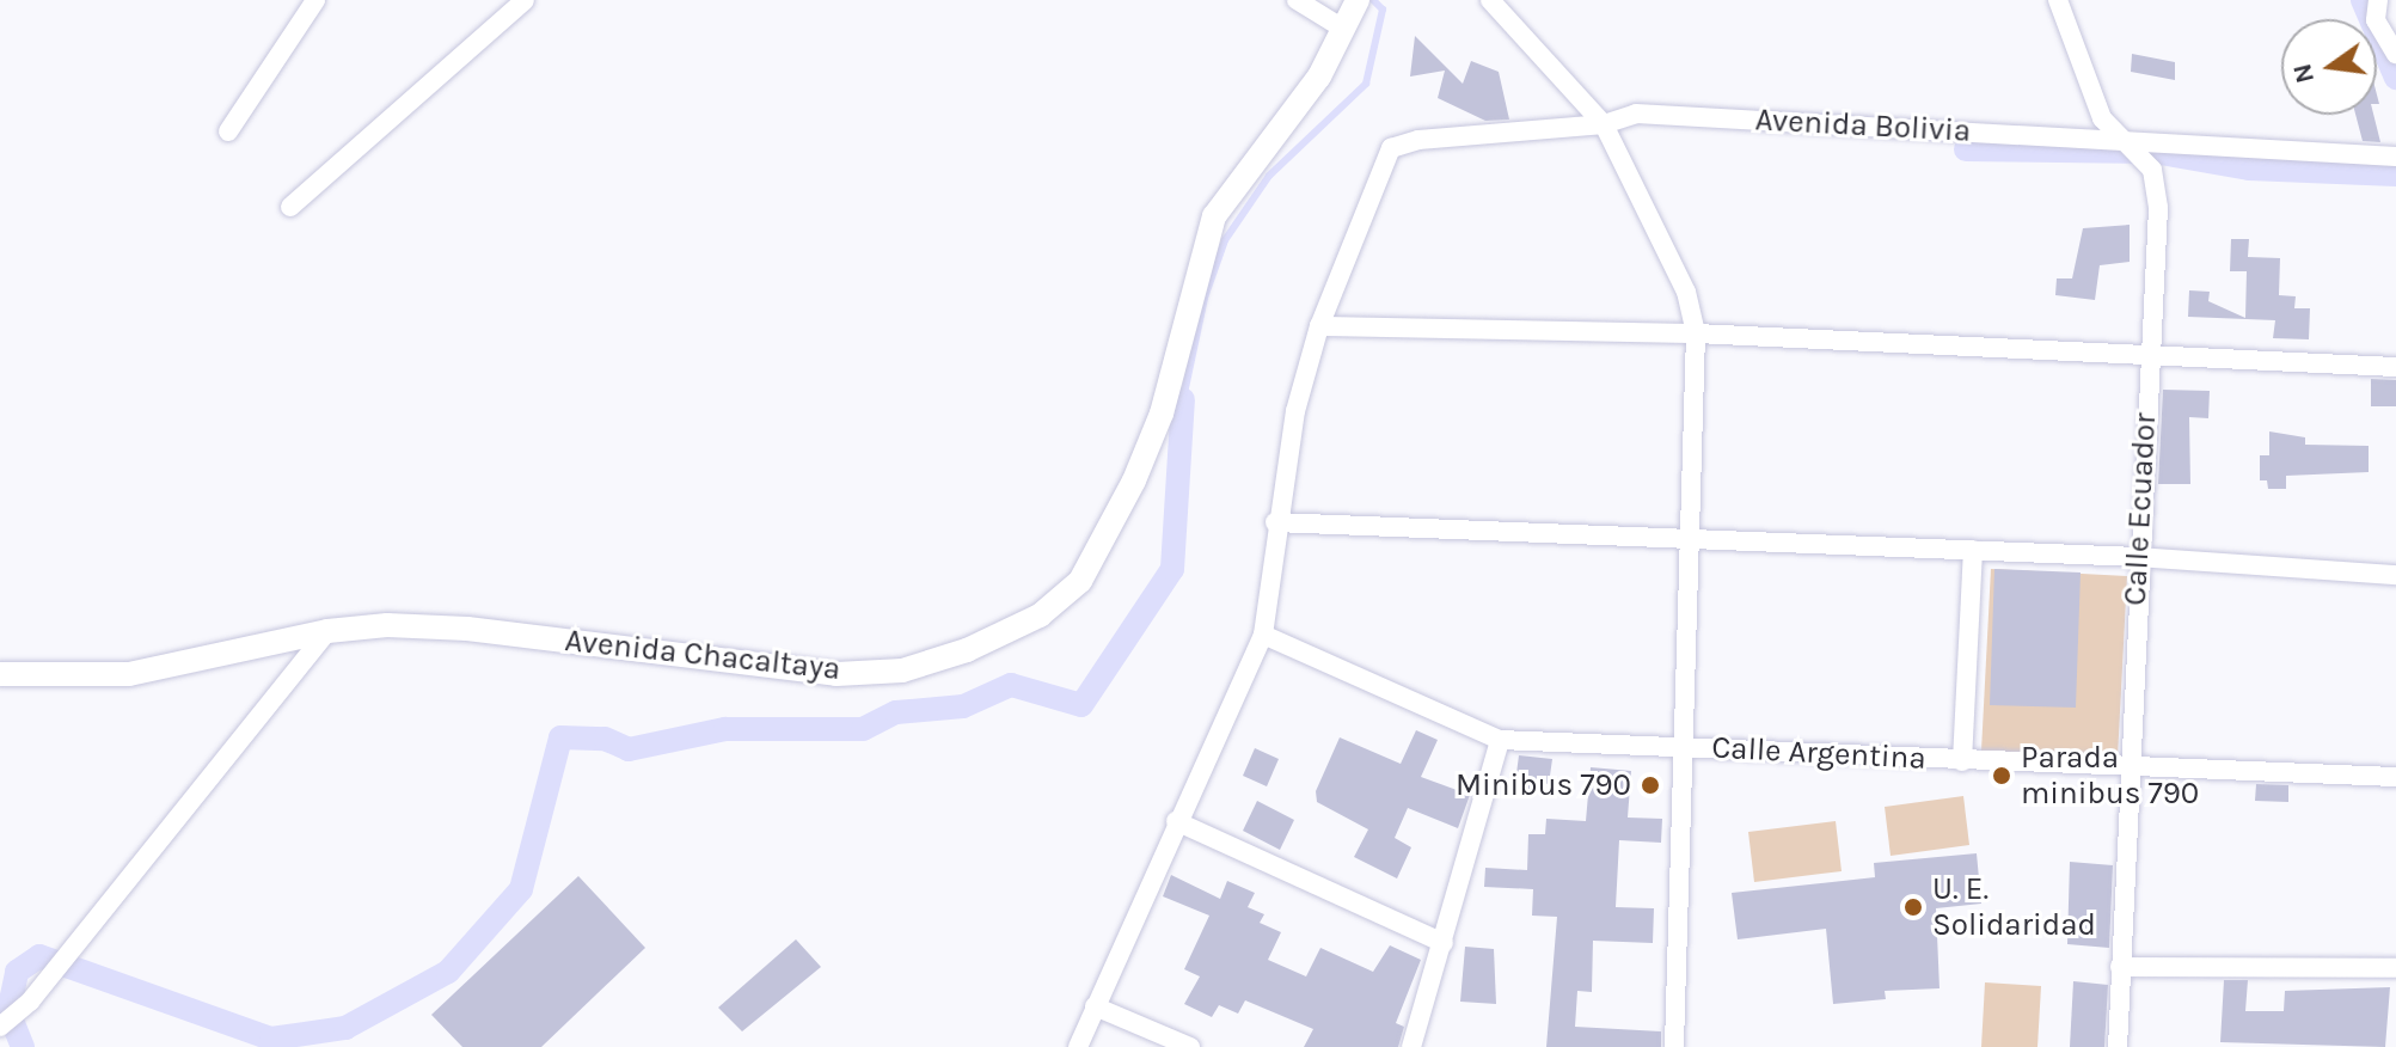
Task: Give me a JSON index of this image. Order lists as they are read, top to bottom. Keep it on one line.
{"streets":{"street":["Avenida Bolivia","Calle Ecuador","Avenida Chacaltaya","Calle Argentina"]},"crossings":[["Avenida Bolivia","Calle Ecuador"],["Calle Ecuador","Calle Argentina"]],"places":["Parada minibus 790","Minibus 790","U. E. Solidaridad"],"north":"left"}
